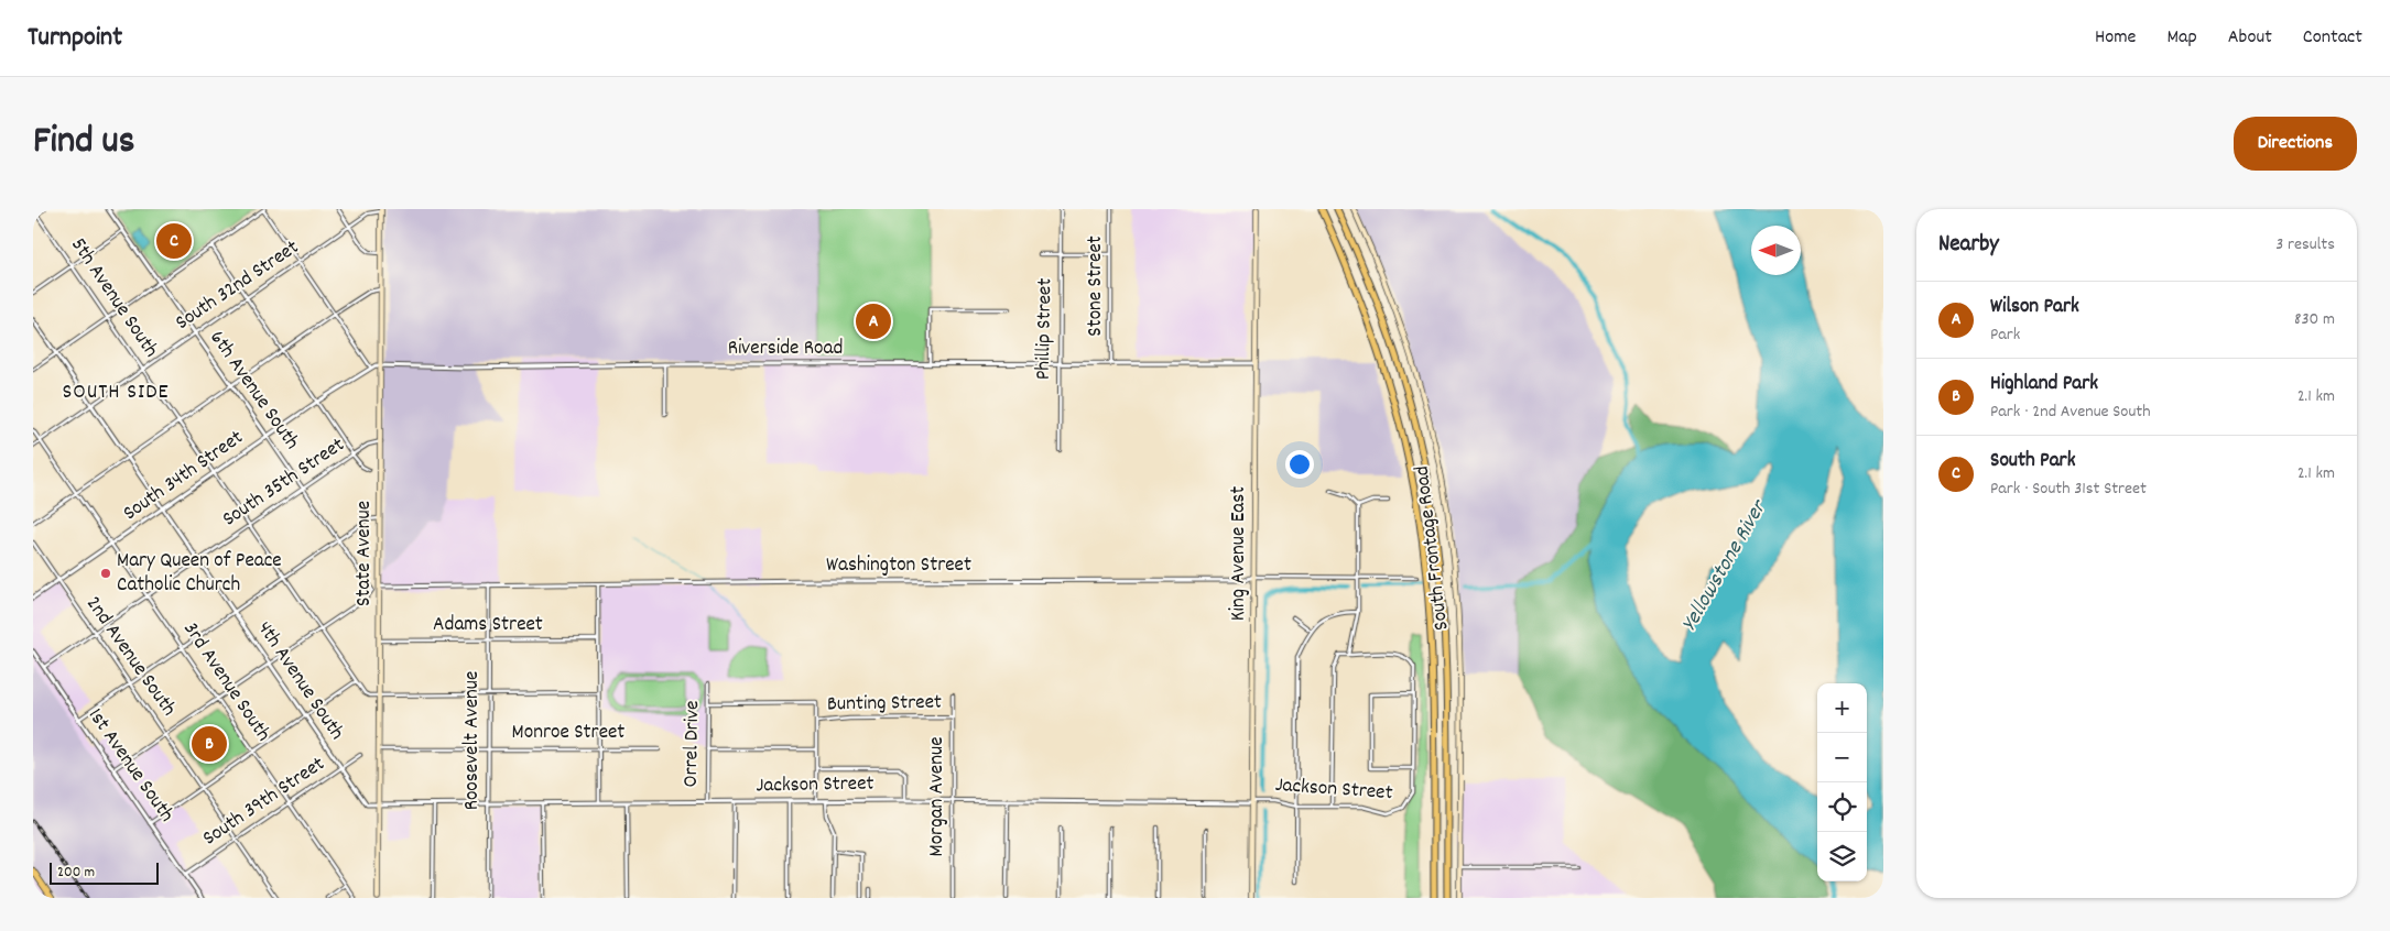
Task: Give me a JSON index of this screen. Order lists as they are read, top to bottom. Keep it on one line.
{"streets":{"main road":["South Frontage Road","State Avenue","King Avenue East"],"street":["South 32nd Street","Stone Street","5th Avenue South","Phillip Street","Riverside Road","6th Avenue South","South 34th Street","South 35th Street","Washington Street","Adams Street","2nd Avenue South","4th Avenue South","3rd Avenue South","Bunting Street","Monroe Street","Roosevelt Avenue","Orrel Drive","1st Avenue South","Jackson Street","Morgan Avenue","South 39th Street"]},"crossings":[["South 32nd Street","5th Avenue South"],["South 32nd Street","6th Avenue South"],["South 32nd Street","State Avenue"],["South 32nd Street","4th Avenue South"],["South 32nd Street","3rd Avenue South"],["Stone Street","Riverside Road"],["5th Avenue South","6th Avenue South"],["5th Avenue South","South 34th Street"],["5th Avenue South","South 35th Street"],["5th Avenue South","State Avenue"],["Phillip Street","Riverside Road"],["Riverside Road","South 34th Street"],["Riverside Road","State Avenue"],["Riverside Road","King Avenue East"],["6th Avenue South","South 34th Street"],["6th Avenue South","South 35th Street"],["South 34th Street","State Avenue"],["South 34th Street","2nd Avenue South"],["South 34th Street","4th Avenue South"],["South 34th Street","3rd Avenue South"],["South 35th Street","State Avenue"],["South 35th Street","2nd Avenue South"],["South 35th Street","4th Avenue South"],["South 35th Street","3rd Avenue South"],["South 35th Street","1st Avenue South"],["State Avenue","Washington Street"],["State Avenue","Adams Street"],["State Avenue","4th Avenue South"],["State Avenue","Monroe Street"],["State Avenue","Jackson Street"],["King Avenue East","Washington Street"],["King Avenue East","Jackson Street"],["Washington Street","Roosevelt Avenue"],["Adams Street","Roosevelt Avenue"],["2nd Avenue South","South 39th Street"],["4th Avenue South","Jackson Street"],["4th Avenue South","South 39th Street"],["3rd Avenue South","South 39th Street"],["Bunting Street","Morgan Avenue"],["Monroe Street","Roosevelt Avenue"],["Roosevelt Avenue","Jackson Street"],["Orrel Drive","Jackson Street"],["1st Avenue South","South 39th Street"],["Jackson Street","Morgan Avenue"]],"districts":["SOUTH SIDE"],"water":["Yellowstone River"],"places":["Mary Queen of Peace Catholic Church"],"scale_bar":"200 m","north":"left","page":{"header":"Turnpoint","nav":["Home","Map","About","Contact"],"title":"Find us","buttons":"Directions","heading":["Nearby","3 results"],"pins":["C","A","B"],"list":[{"mark":"A","name":"Wilson Park","note":"Park","value":"830 m"},{"mark":"B","name":"Highland Park","note":"Park · 2nd Avenue South","value":"2.1 km"},{"mark":"C","name":"South Park","note":"Park · South 31st Street","value":"2.1 km"}],"map_buttons":["+","−"],"scale":"200 m"}}
